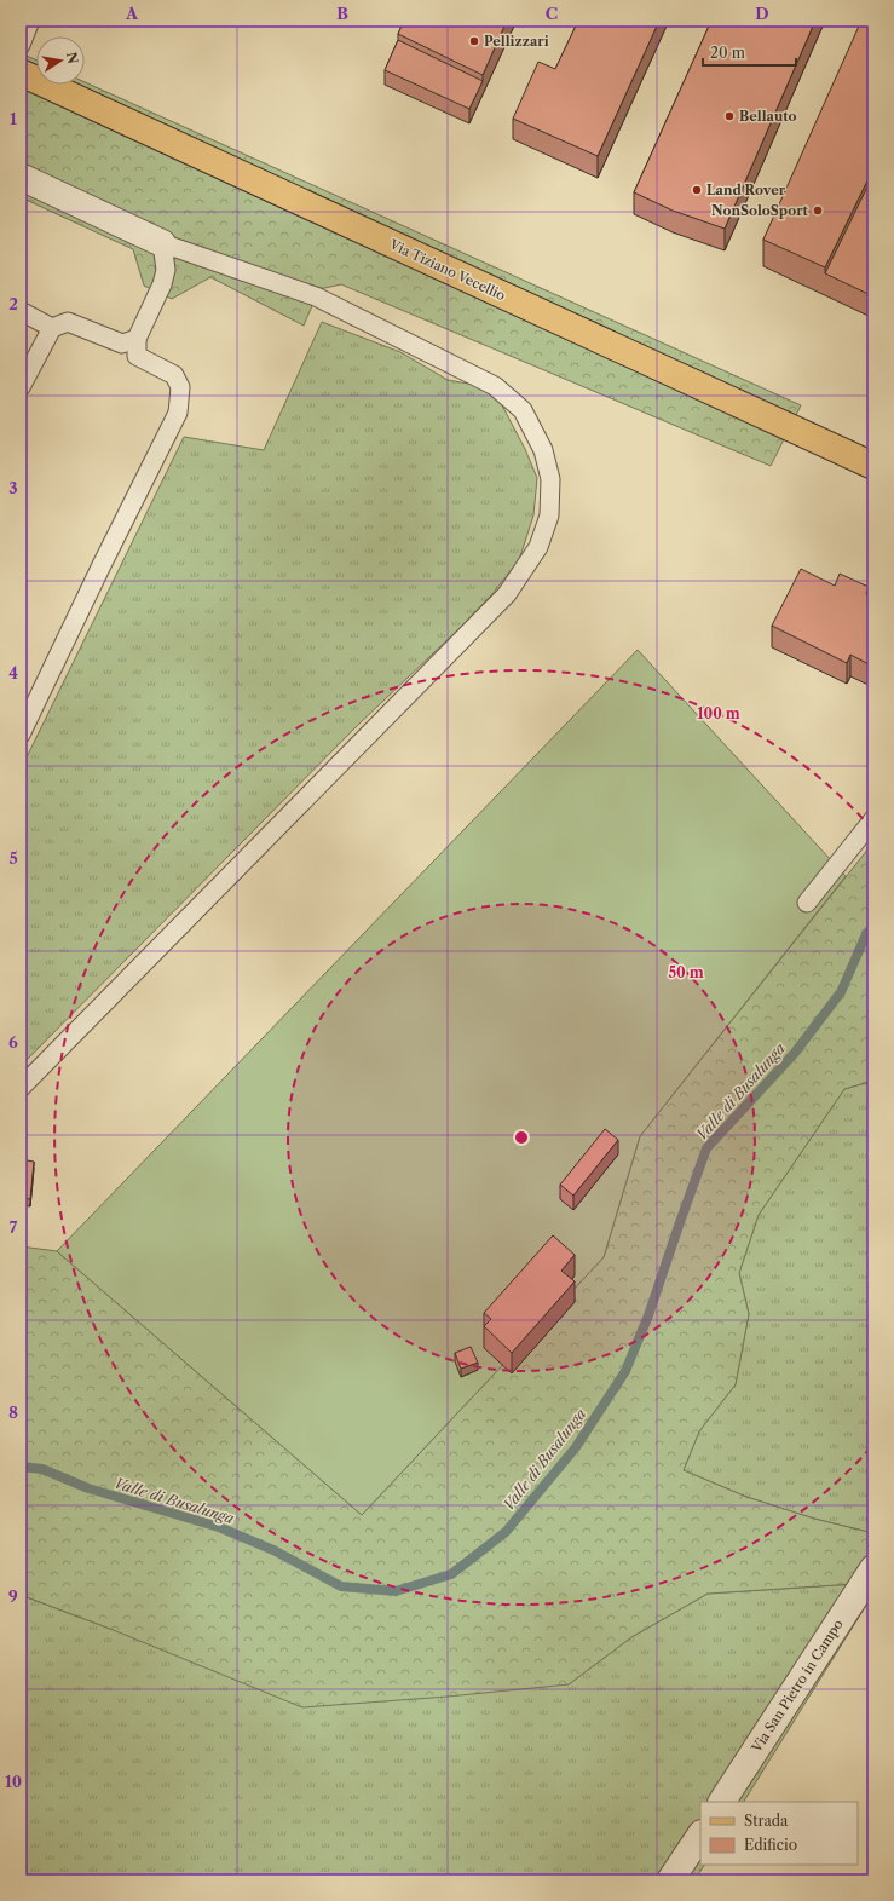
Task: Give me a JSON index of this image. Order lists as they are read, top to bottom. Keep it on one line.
{"streets":{"main road":["Via Tiziano Vecellio"],"street":["Via San Pietro in Campo"]},"water":["Valle di Busalunga"],"places":["Pellizzari","Bellauto","Land Rover","NonSoloSport"],"legend":["Strada","Edificio"],"scale_bar":"20 m","north":"right","grid":{"columns":["A","B","C","D"],"rows":["1","2","3","4","5","6","7","8","9","10"]},"rings":["100 m","50 m"]}
